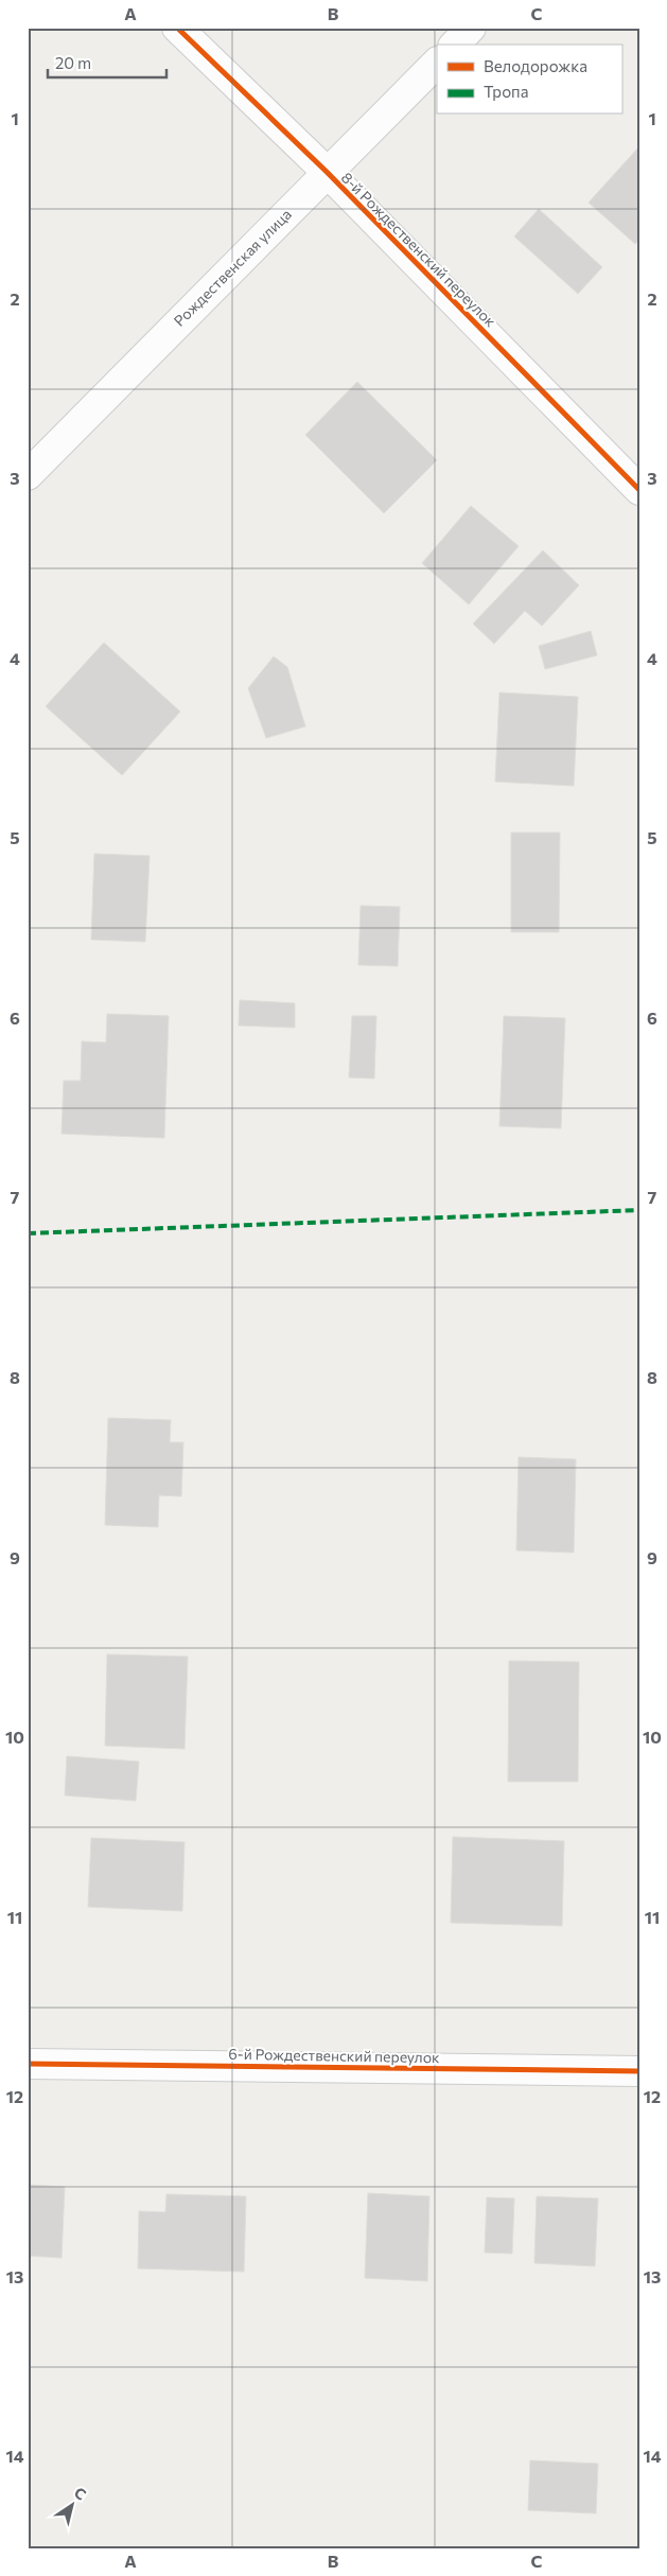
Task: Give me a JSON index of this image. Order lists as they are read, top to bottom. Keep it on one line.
{"streets":{"street":["8-й Рождественский переулок","Рождественская улица","6-й Рождественский переулок"]},"crossings":[["8-й Рождественский переулок","Рождественская улица"]],"legend":["Велодорожка","Тропа"],"scale_bar":"20 m","north":"top right","grid":{"columns":["A","B","C"],"rows":["1","2","3","4","5","6","7","8","9","10","11","12","13","14"]}}
